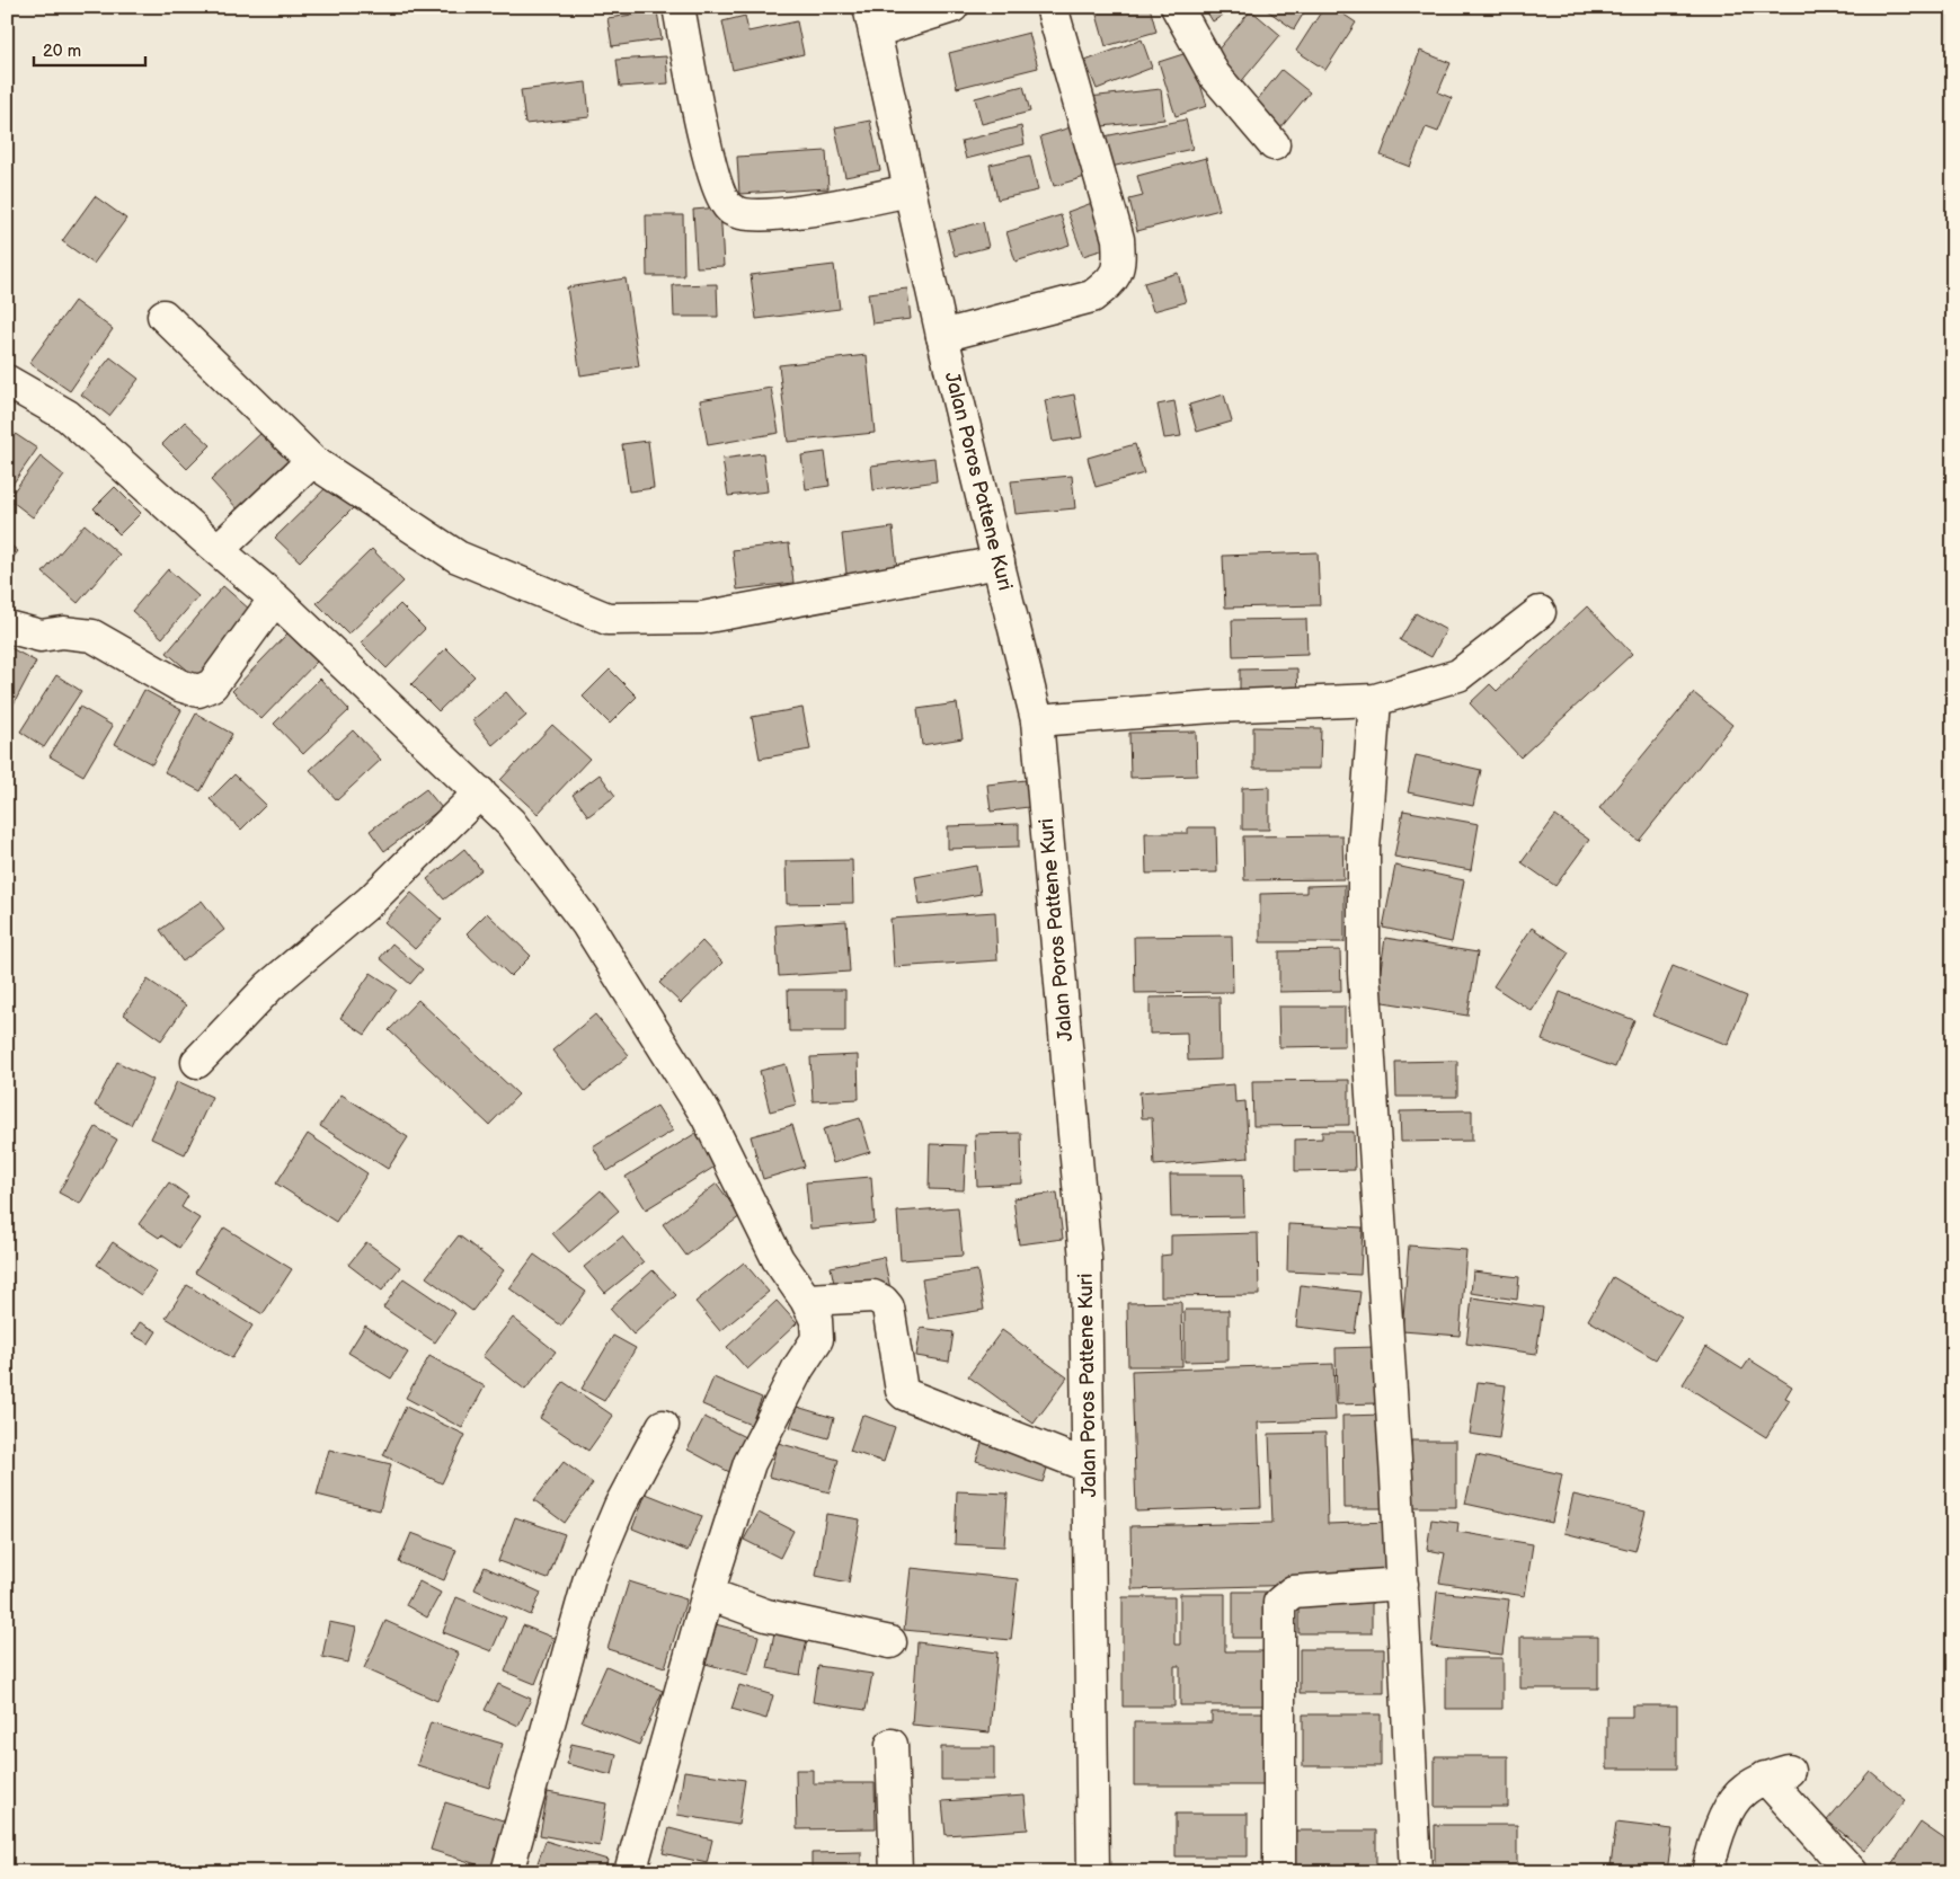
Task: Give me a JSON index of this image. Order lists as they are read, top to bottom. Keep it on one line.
{"streets":{"street":["Jalan Poros Pattene Kuri"]},"scale_bar":"20 m"}
